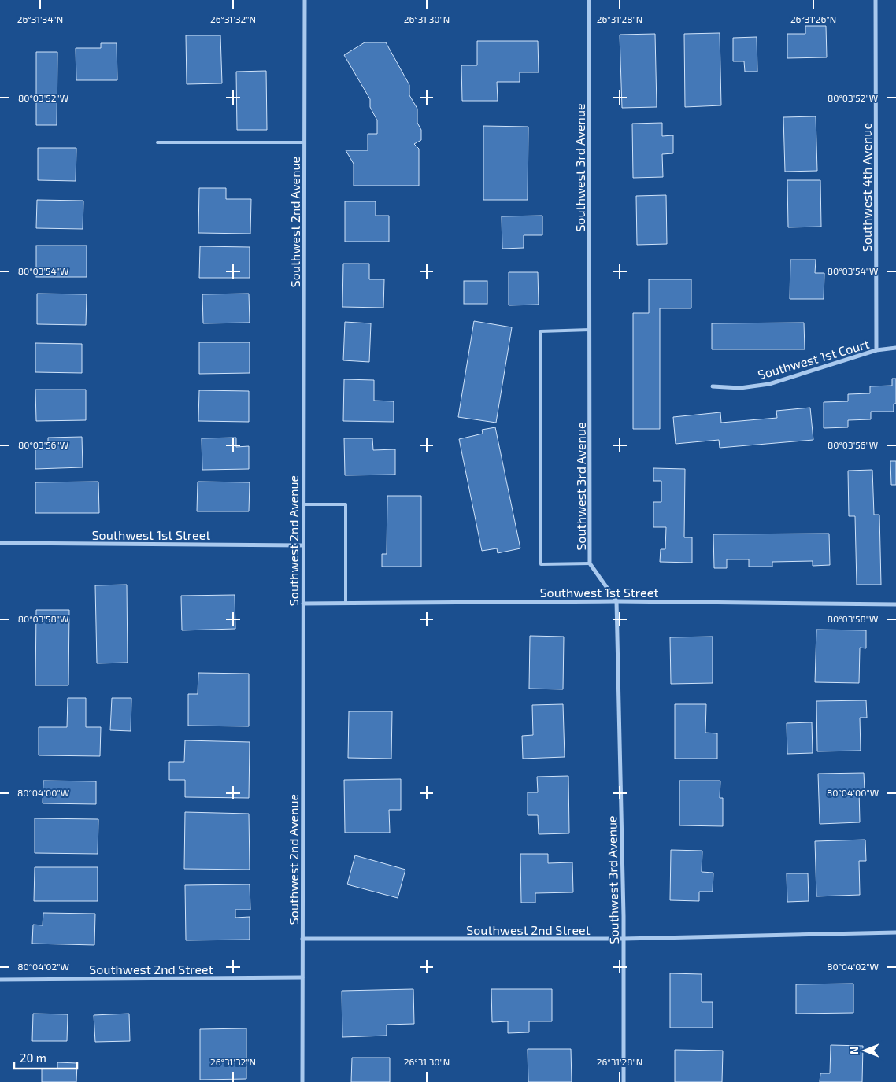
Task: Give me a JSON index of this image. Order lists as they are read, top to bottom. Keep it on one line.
{"streets":{"street":["Southwest 3rd Avenue","Southwest 4th Avenue","Southwest 2nd Avenue","Southwest 1st Court","Southwest 1st Street","Southwest 2nd Street"]},"crossings":[["Southwest 3rd Avenue","Southwest 1st Street"],["Southwest 3rd Avenue","Southwest 2nd Street"],["Southwest 4th Avenue","Southwest 1st Court"],["Southwest 2nd Avenue","Southwest 1st Street"],["Southwest 2nd Avenue","Southwest 2nd Street"]],"scale_bar":"20 m","north":"left","coordinates":["26°31'34\"N","26°31'32\"N","26°31'30\"N","26°31'28\"N","26°31'26\"N","80°03'52\"W","80°03'54\"W","80°03'56\"W","80°03'58\"W","80°04'00\"W","80°04'02\"W"]}
